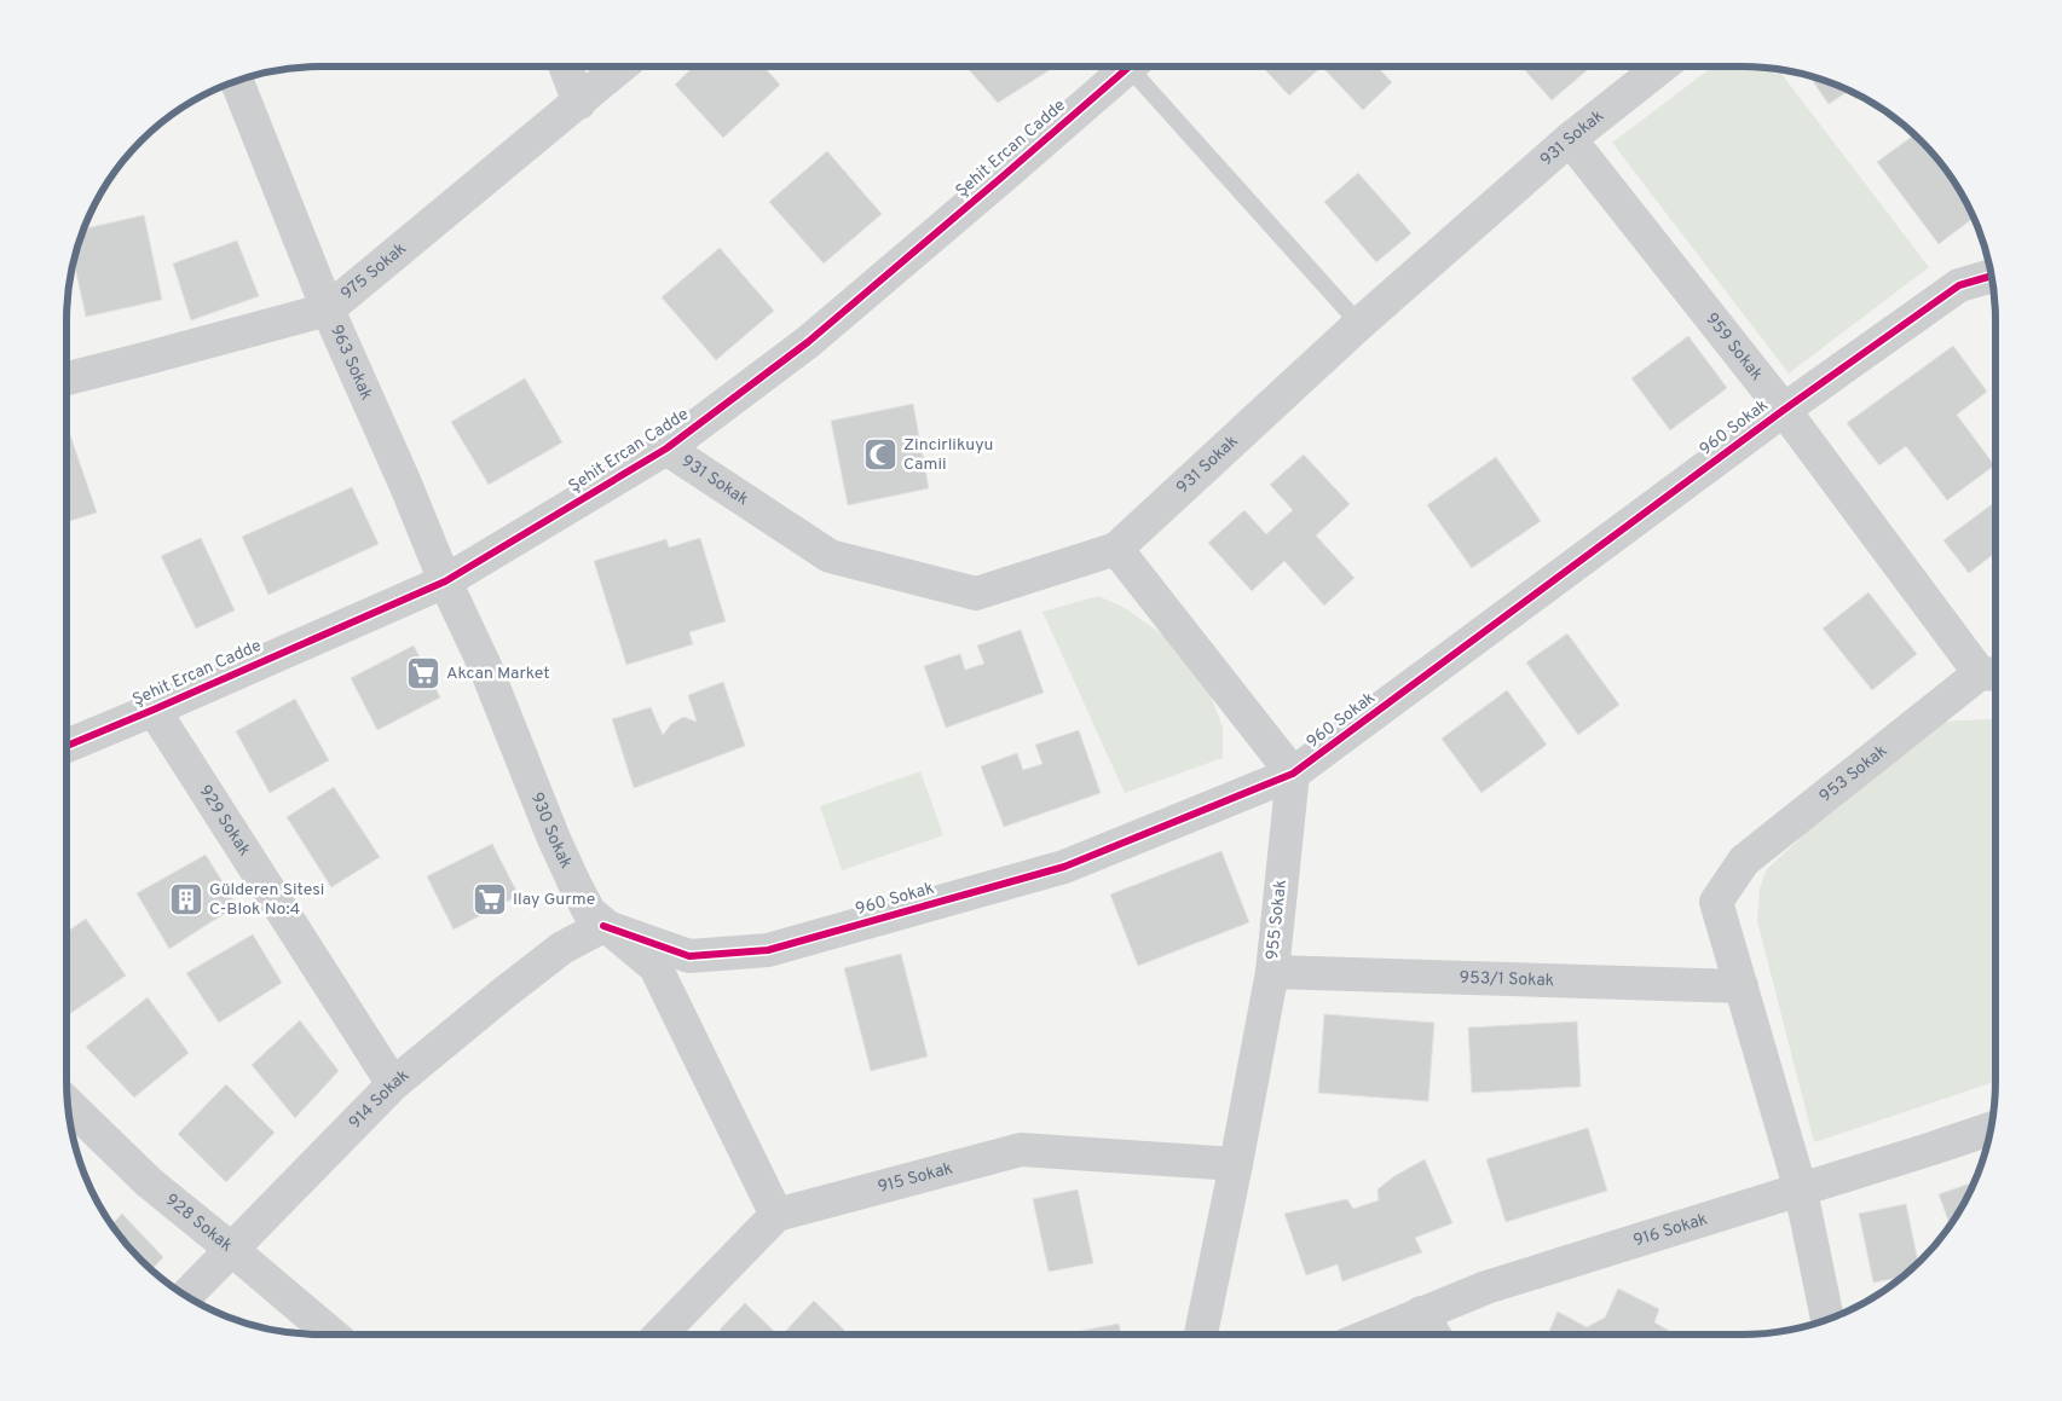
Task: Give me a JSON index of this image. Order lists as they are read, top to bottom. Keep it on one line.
{"streets":{"street":["931 Sokak","Şehit Ercan Cadde","975 Sokak","959 Sokak","963 Sokak","960 Sokak","953 Sokak","929 Sokak","930 Sokak","955 Sokak","953/1 Sokak","914 Sokak","915 Sokak","928 Sokak","916 Sokak"]},"crossings":[["931 Sokak","Şehit Ercan Cadde"],["931 Sokak","959 Sokak"],["Şehit Ercan Cadde","963 Sokak"],["Şehit Ercan Cadde","929 Sokak"],["Şehit Ercan Cadde","930 Sokak"],["975 Sokak","963 Sokak"],["959 Sokak","960 Sokak"],["959 Sokak","953 Sokak"],["963 Sokak","930 Sokak"],["960 Sokak","930 Sokak"],["960 Sokak","955 Sokak"],["960 Sokak","914 Sokak"],["953 Sokak","953/1 Sokak"],["929 Sokak","914 Sokak"],["930 Sokak","914 Sokak"],["930 Sokak","915 Sokak"],["955 Sokak","953/1 Sokak"],["955 Sokak","915 Sokak"],["914 Sokak","928 Sokak"]],"places":{"mosque":["Zincirlikuyu Camii"],"supermarket":["Akcan Market","Ilay Gurme"],"building":["Gülderen Sitesi C-Blok No:4"]}}
